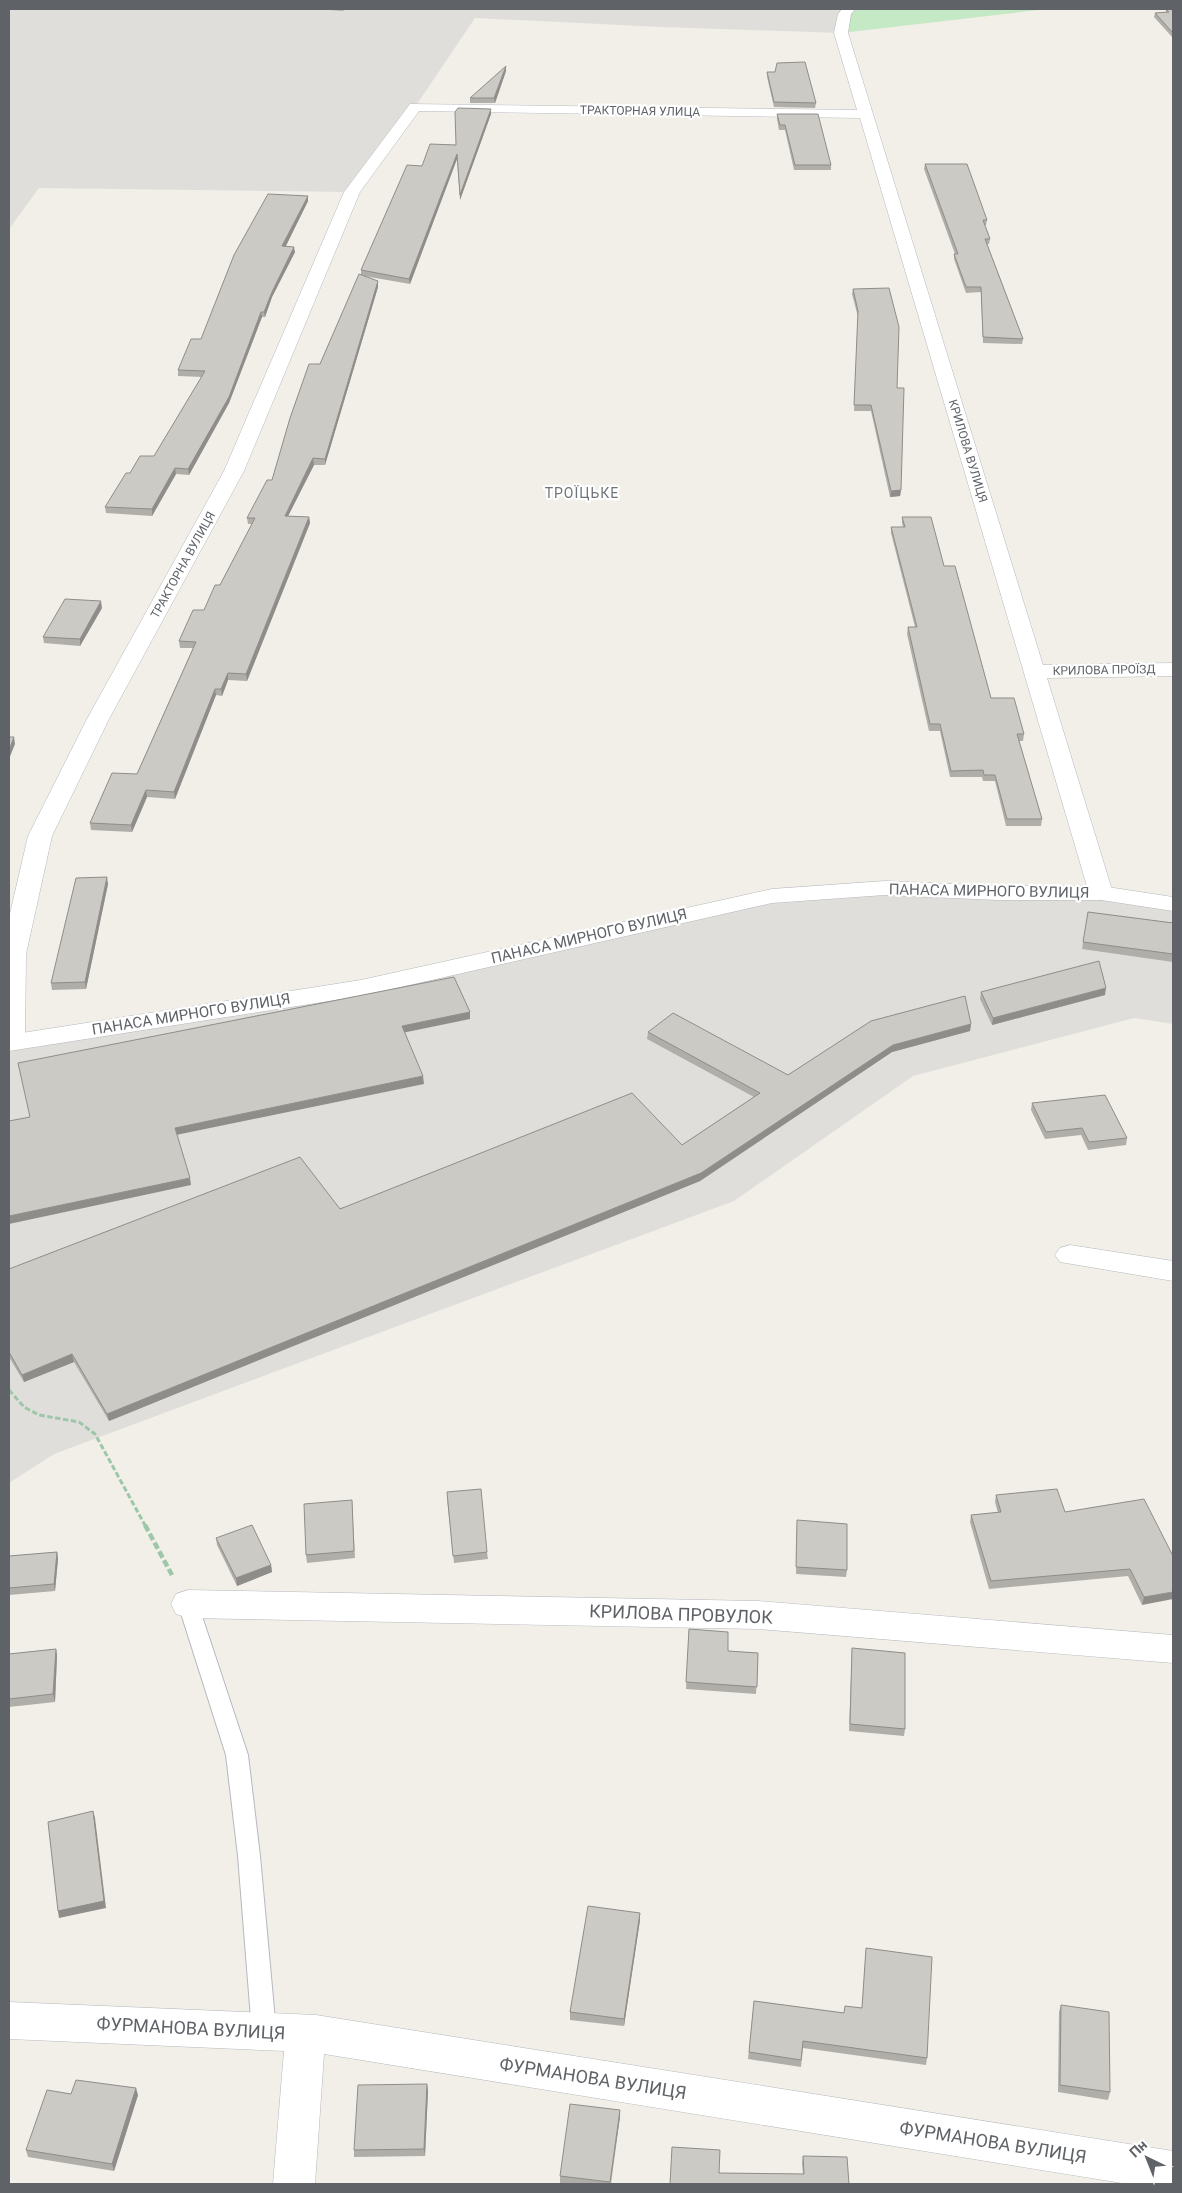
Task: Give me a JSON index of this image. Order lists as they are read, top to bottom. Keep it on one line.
{"streets":{"street":["ТРАКТОРНАЯ УЛИЦА","КРИЛОВА ВУЛИЦЯ","ТРАКТОРНА ВУЛИЦЯ","КРИЛОВА ПРОЇЗД","ПАНАСА МИРНОГО ВУЛИЦЯ","КРИЛОВА ПРОВУЛОК","ФУРМАНОВА ВУЛИЦЯ"]},"crossings":[["ТРАКТОРНАЯ УЛИЦА","КРИЛОВА ВУЛИЦЯ"],["ТРАКТОРНАЯ УЛИЦА","ТРАКТОРНА ВУЛИЦЯ"],["КРИЛОВА ВУЛИЦЯ","КРИЛОВА ПРОЇЗД"],["КРИЛОВА ВУЛИЦЯ","ПАНАСА МИРНОГО ВУЛИЦЯ"],["ТРАКТОРНА ВУЛИЦЯ","ПАНАСА МИРНОГО ВУЛИЦЯ"]],"districts":["ТРОЇЦЬКЕ"],"north":"top left"}
